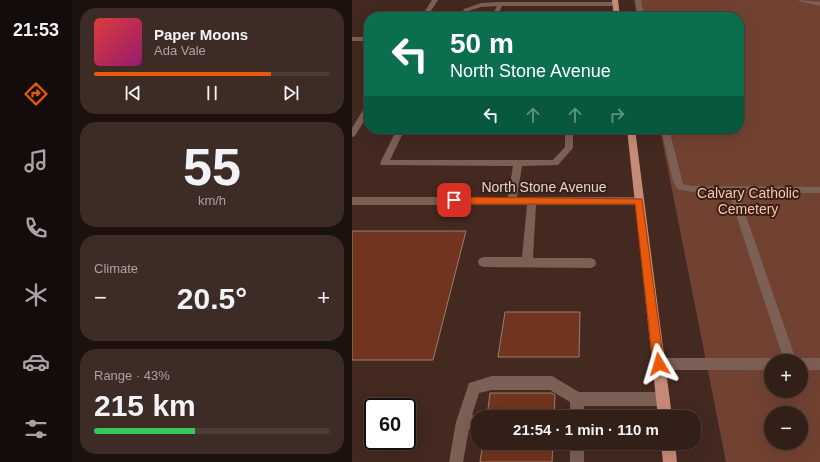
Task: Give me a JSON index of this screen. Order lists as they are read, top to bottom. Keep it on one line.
{"streets":{"street":["North Stone Avenue"]},"parks":["Calvary Catholic Cemetery"],"page":{"tabs":"21:53","turn":["50 m","North Stone Avenue"],"song":["Paper Moons","Ada Vale"],"tile":[["55","km/h"],"Climate",["Range · 43%","215 km"]],"heat":["−","20.5°","+"],"map_buttons":["+","−"],"limit":"60","trip":"21:54 · 1 min · 110 m"}}
